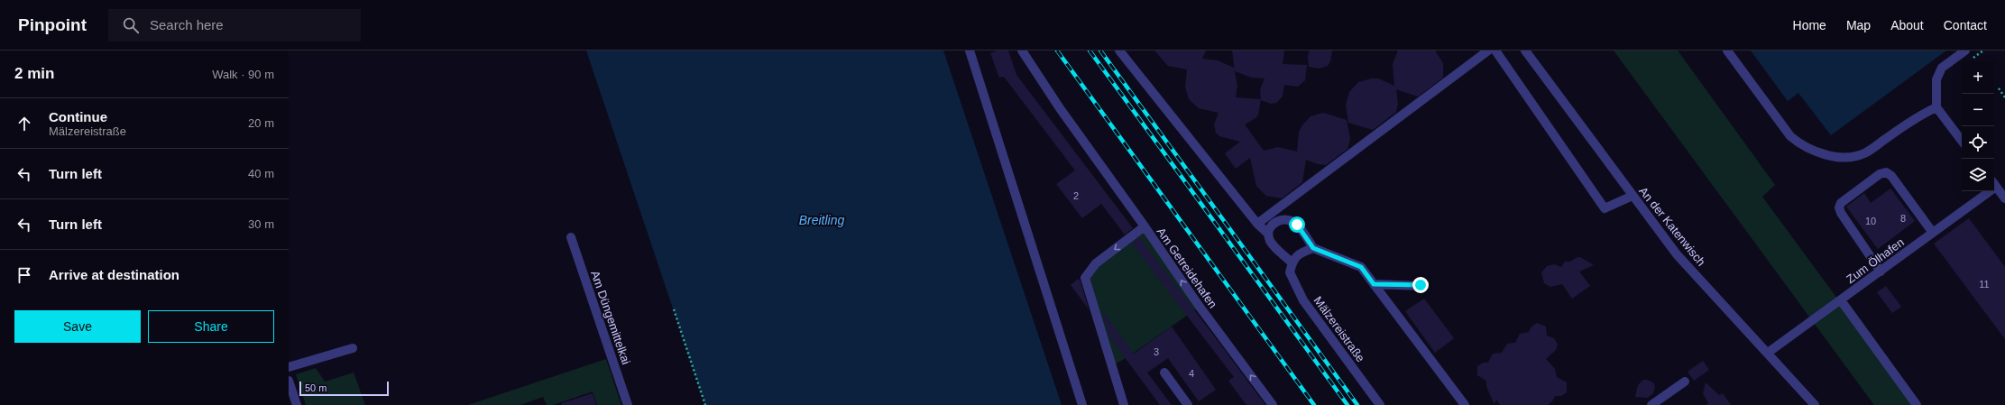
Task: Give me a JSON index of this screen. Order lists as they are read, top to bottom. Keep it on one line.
{"streets":{"street":["An der Katenwisch","Zum Ölhafen","Am Getreidehafen","Am Düngemittelkai","Mälzereistraße"]},"crossings":[["An der Katenwisch","Zum Ölhafen"]],"water":["Breitling"],"house_numbers":["2","8","10","11","3","4"],"scale_bar":"50 m","page":{"header":"Pinpoint","search":"Search here","nav":["Home","Map","About","Contact"],"heading":["2 min","Walk · 90 m"],"map_buttons":["+","−"],"list":[["Continue","Mälzereistraße","20 m"],["Turn left","40 m"],["Turn left","30 m"],"Arrive at destination"],"buttons":["Save","Share"],"scale":"50 m"}}
